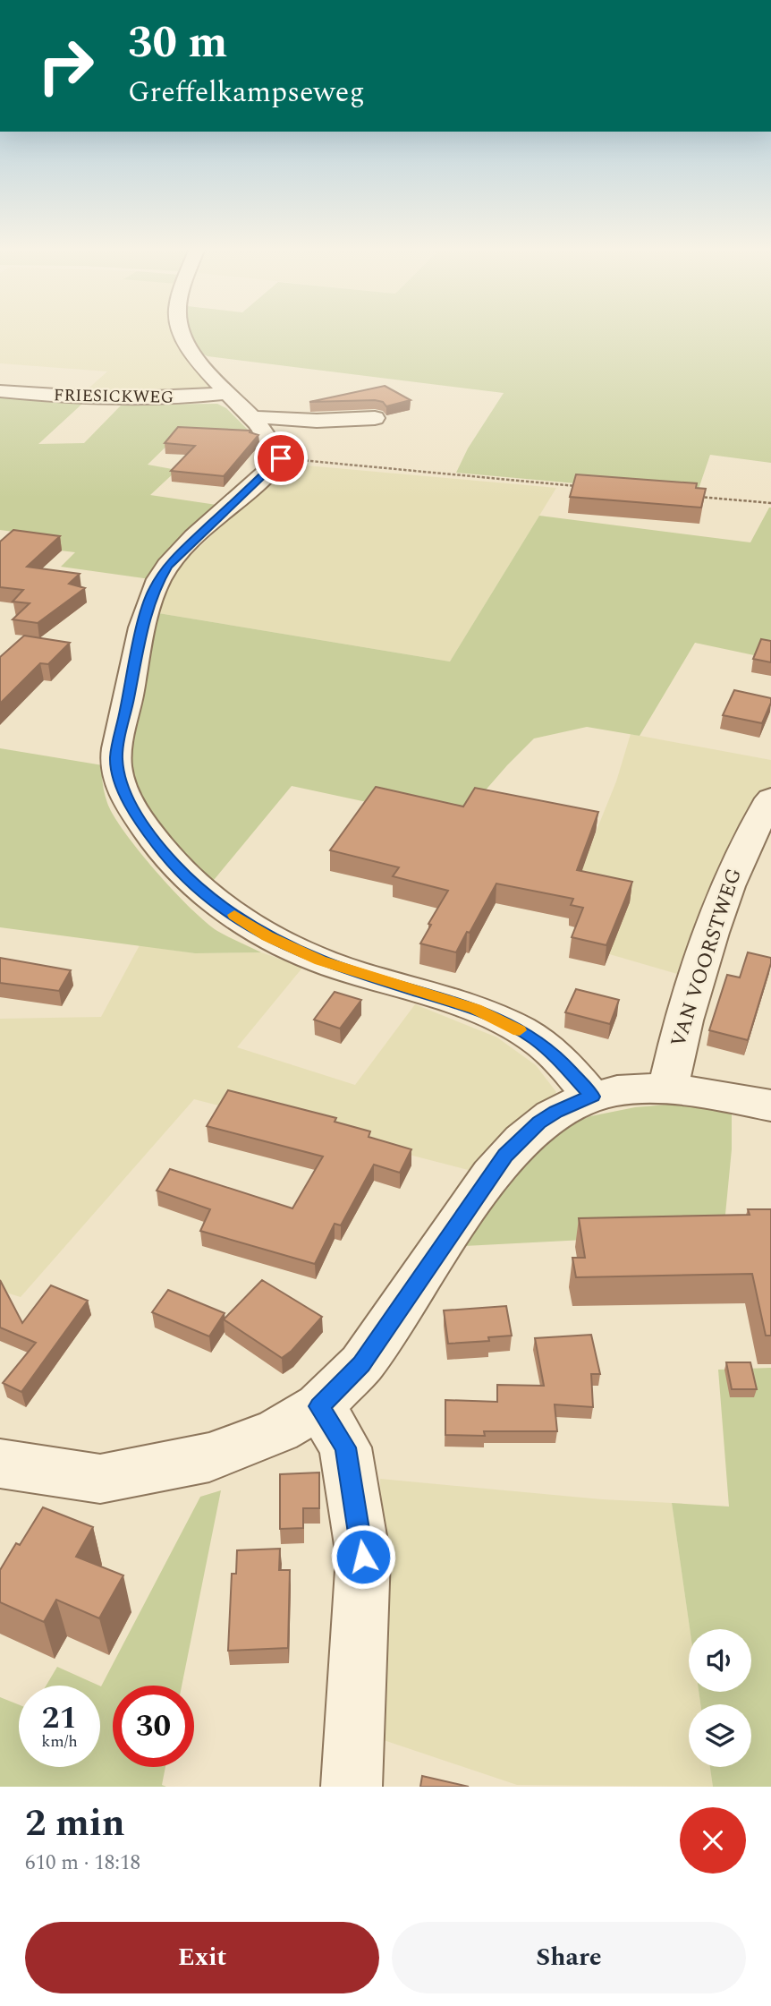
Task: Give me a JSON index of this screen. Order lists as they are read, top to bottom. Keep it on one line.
{"streets":{"street":["FRIESICKWEG","VAN VOORSTWEG"]},"page":{"turn":["30 m","Greffelkampseweg"],"speed":"21 km/h","limit":"30","heading":["2 min","610 m · 18:18"],"buttons":["Exit","Share"]}}
